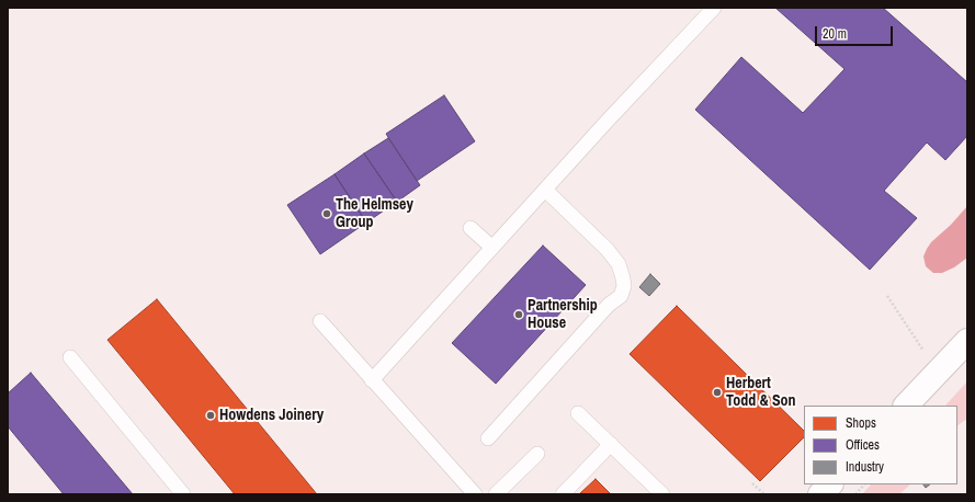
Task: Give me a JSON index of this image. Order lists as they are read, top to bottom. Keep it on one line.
{"places":["The Helmsey Group","Partnership House","Herbert Todd & Son","Howdens Joinery"],"legend":["Shops","Offices","Industry"],"scale_bar":"20 m"}
